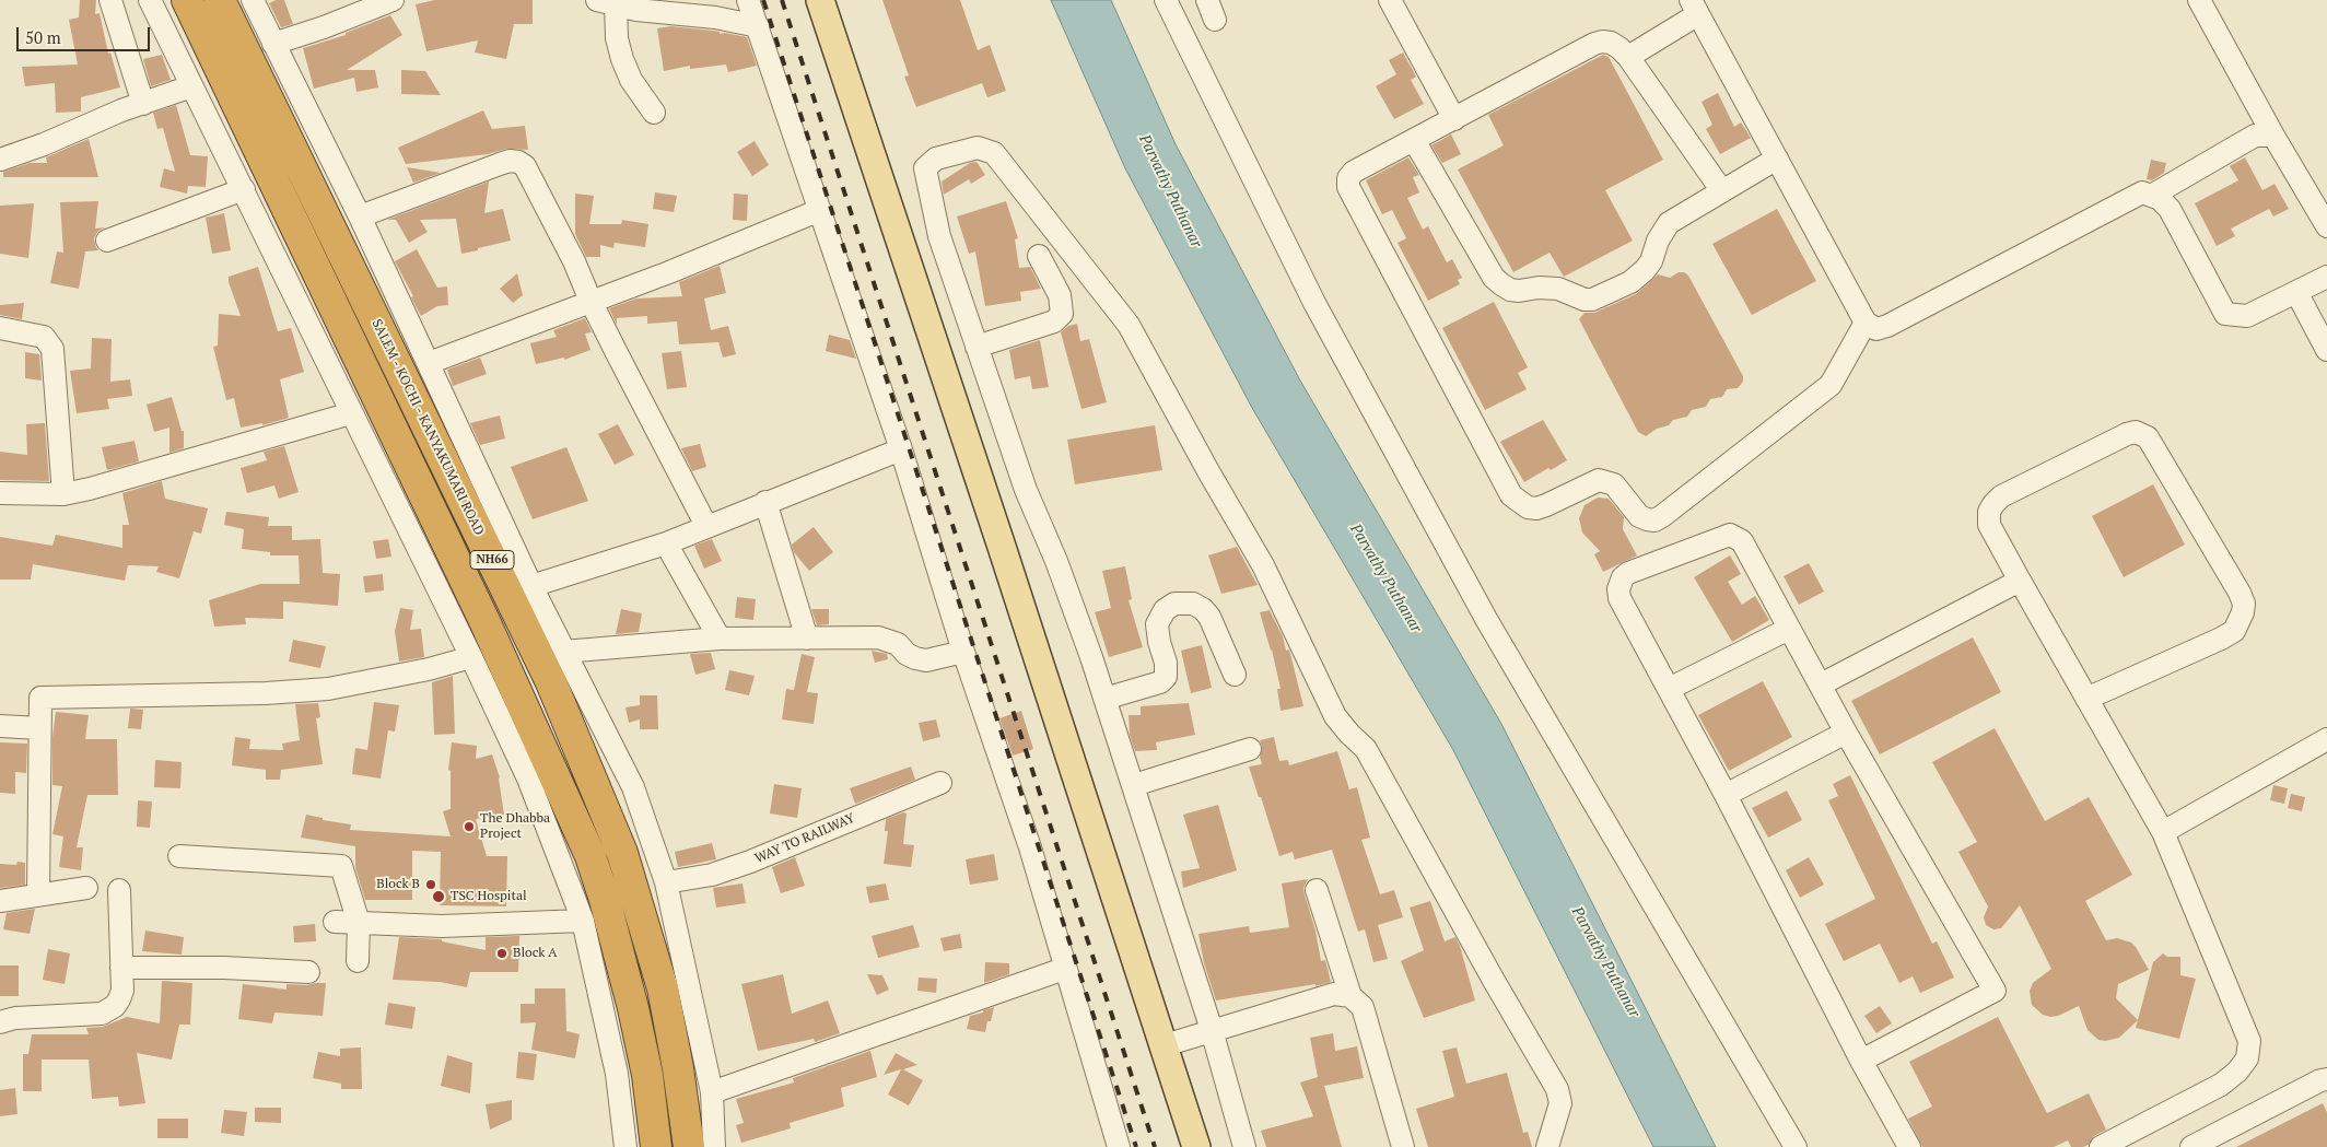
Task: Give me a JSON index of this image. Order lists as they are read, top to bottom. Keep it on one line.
{"streets":{"highway":["SALEM - KOCHI - KANYAKUMARI ROAD","NH66"],"street":["WAY TO RAILWAY"]},"water":["Parvathy Puthanar"],"places":["The Dhabba Project","Block B","TSC Hospital","Block A"],"scale_bar":"50 m"}
